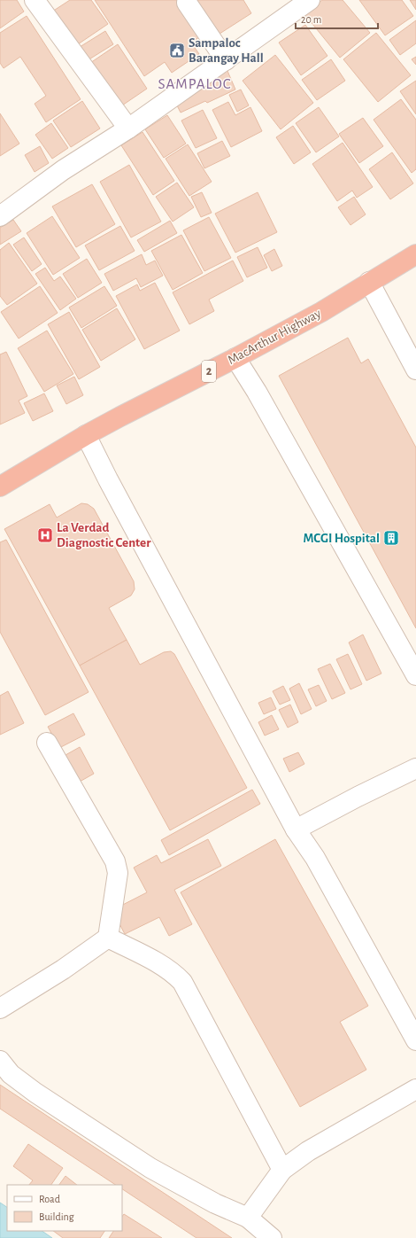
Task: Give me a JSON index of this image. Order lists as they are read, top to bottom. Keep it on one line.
{"streets":{"highway":["MacArthur Highway","2"]},"districts":["SAMPALOC"],"places":{"public building":["Sampaloc Barangay Hall"],"hospital":["La Verdad Diagnostic Center"],"building":["MCGI Hospital"]},"legend":["Road","Building"],"scale_bar":"20 m"}
